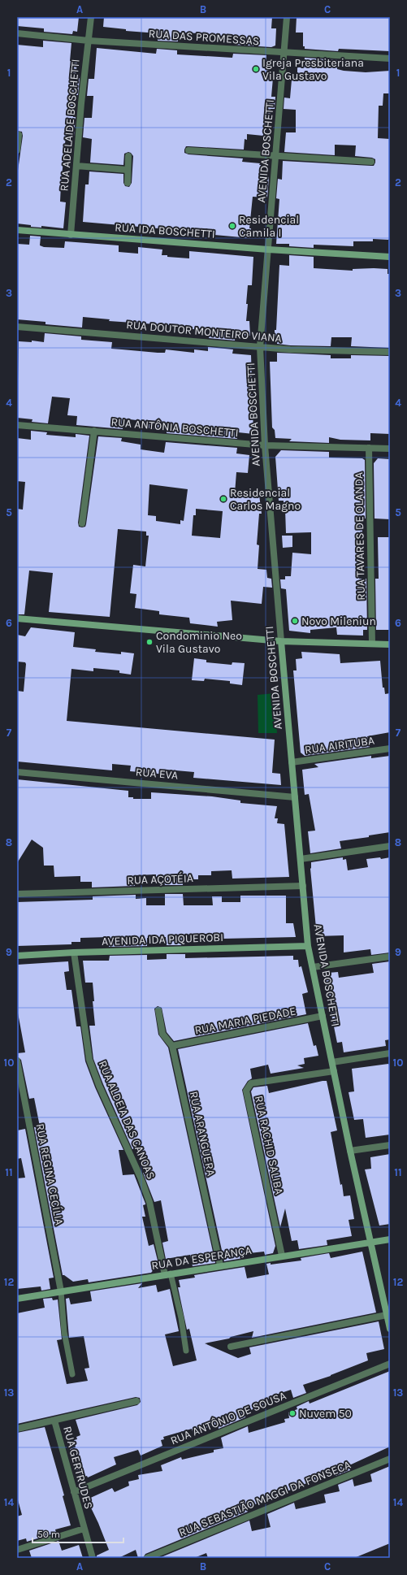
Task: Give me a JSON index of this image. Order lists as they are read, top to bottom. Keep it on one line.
{"streets":{"street":["RUA DAS PROMESSAS","RUA ADELAIDE BOSCHETTI","AVENIDA BOSCHETTI","RUA IDA BOSCHETTI","RUA DOUTOR MONTEIRO VIANA","RUA ANTÔNIA BOSCHETTI","RUA TAVARES DE OLANDA","RUA AIRITUBA","RUA EVA","RUA AÇOTÉIA","AVENIDA IDA PIQUEROBI","RUA MARIA PIEDADE","RUA ALDEIA DAS CANOAS","RUA ARANGUERA","RUA RACHID SALIBA","RUA REGINA CECÍLIA","RUA DA ESPERANÇA","RUA ANTÔNIO DE SOUSA","RUA GERTRUDES","RUA SEBASTIÃO MAGGI DA FONSECA"]},"crossings":[["RUA DAS PROMESSAS","RUA ADELAIDE BOSCHETTI"],["RUA DAS PROMESSAS","AVENIDA BOSCHETTI"],["RUA ADELAIDE BOSCHETTI","RUA IDA BOSCHETTI"],["AVENIDA BOSCHETTI","RUA IDA BOSCHETTI"],["AVENIDA BOSCHETTI","RUA DOUTOR MONTEIRO VIANA"],["AVENIDA BOSCHETTI","RUA ANTÔNIA BOSCHETTI"],["AVENIDA BOSCHETTI","RUA AIRITUBA"],["AVENIDA BOSCHETTI","RUA EVA"],["AVENIDA BOSCHETTI","RUA AÇOTÉIA"],["AVENIDA BOSCHETTI","AVENIDA IDA PIQUEROBI"],["AVENIDA BOSCHETTI","RUA MARIA PIEDADE"],["AVENIDA BOSCHETTI","RUA RACHID SALIBA"],["AVENIDA BOSCHETTI","RUA DA ESPERANÇA"],["RUA ANTÔNIA BOSCHETTI","RUA TAVARES DE OLANDA"],["AVENIDA IDA PIQUEROBI","RUA ALDEIA DAS CANOAS"],["RUA MARIA PIEDADE","RUA ARANGUERA"],["RUA ALDEIA DAS CANOAS","RUA DA ESPERANÇA"],["RUA ARANGUERA","RUA DA ESPERANÇA"],["RUA RACHID SALIBA","RUA DA ESPERANÇA"],["RUA REGINA CECÍLIA","RUA DA ESPERANÇA"],["RUA ANTÔNIO DE SOUSA","RUA GERTRUDES"]],"places":["Igreja Presbiteriana Vila Gustavo","Residencial Camila I","Residencial Carlos Magno","Novo Mileniun","Condominio Neo Vila Gustavo","Nuvem 50"],"scale_bar":"50 m","grid":{"columns":["A","B","C"],"rows":["1","2","3","4","5","6","7","8","9","10","11","12","13","14"]}}
